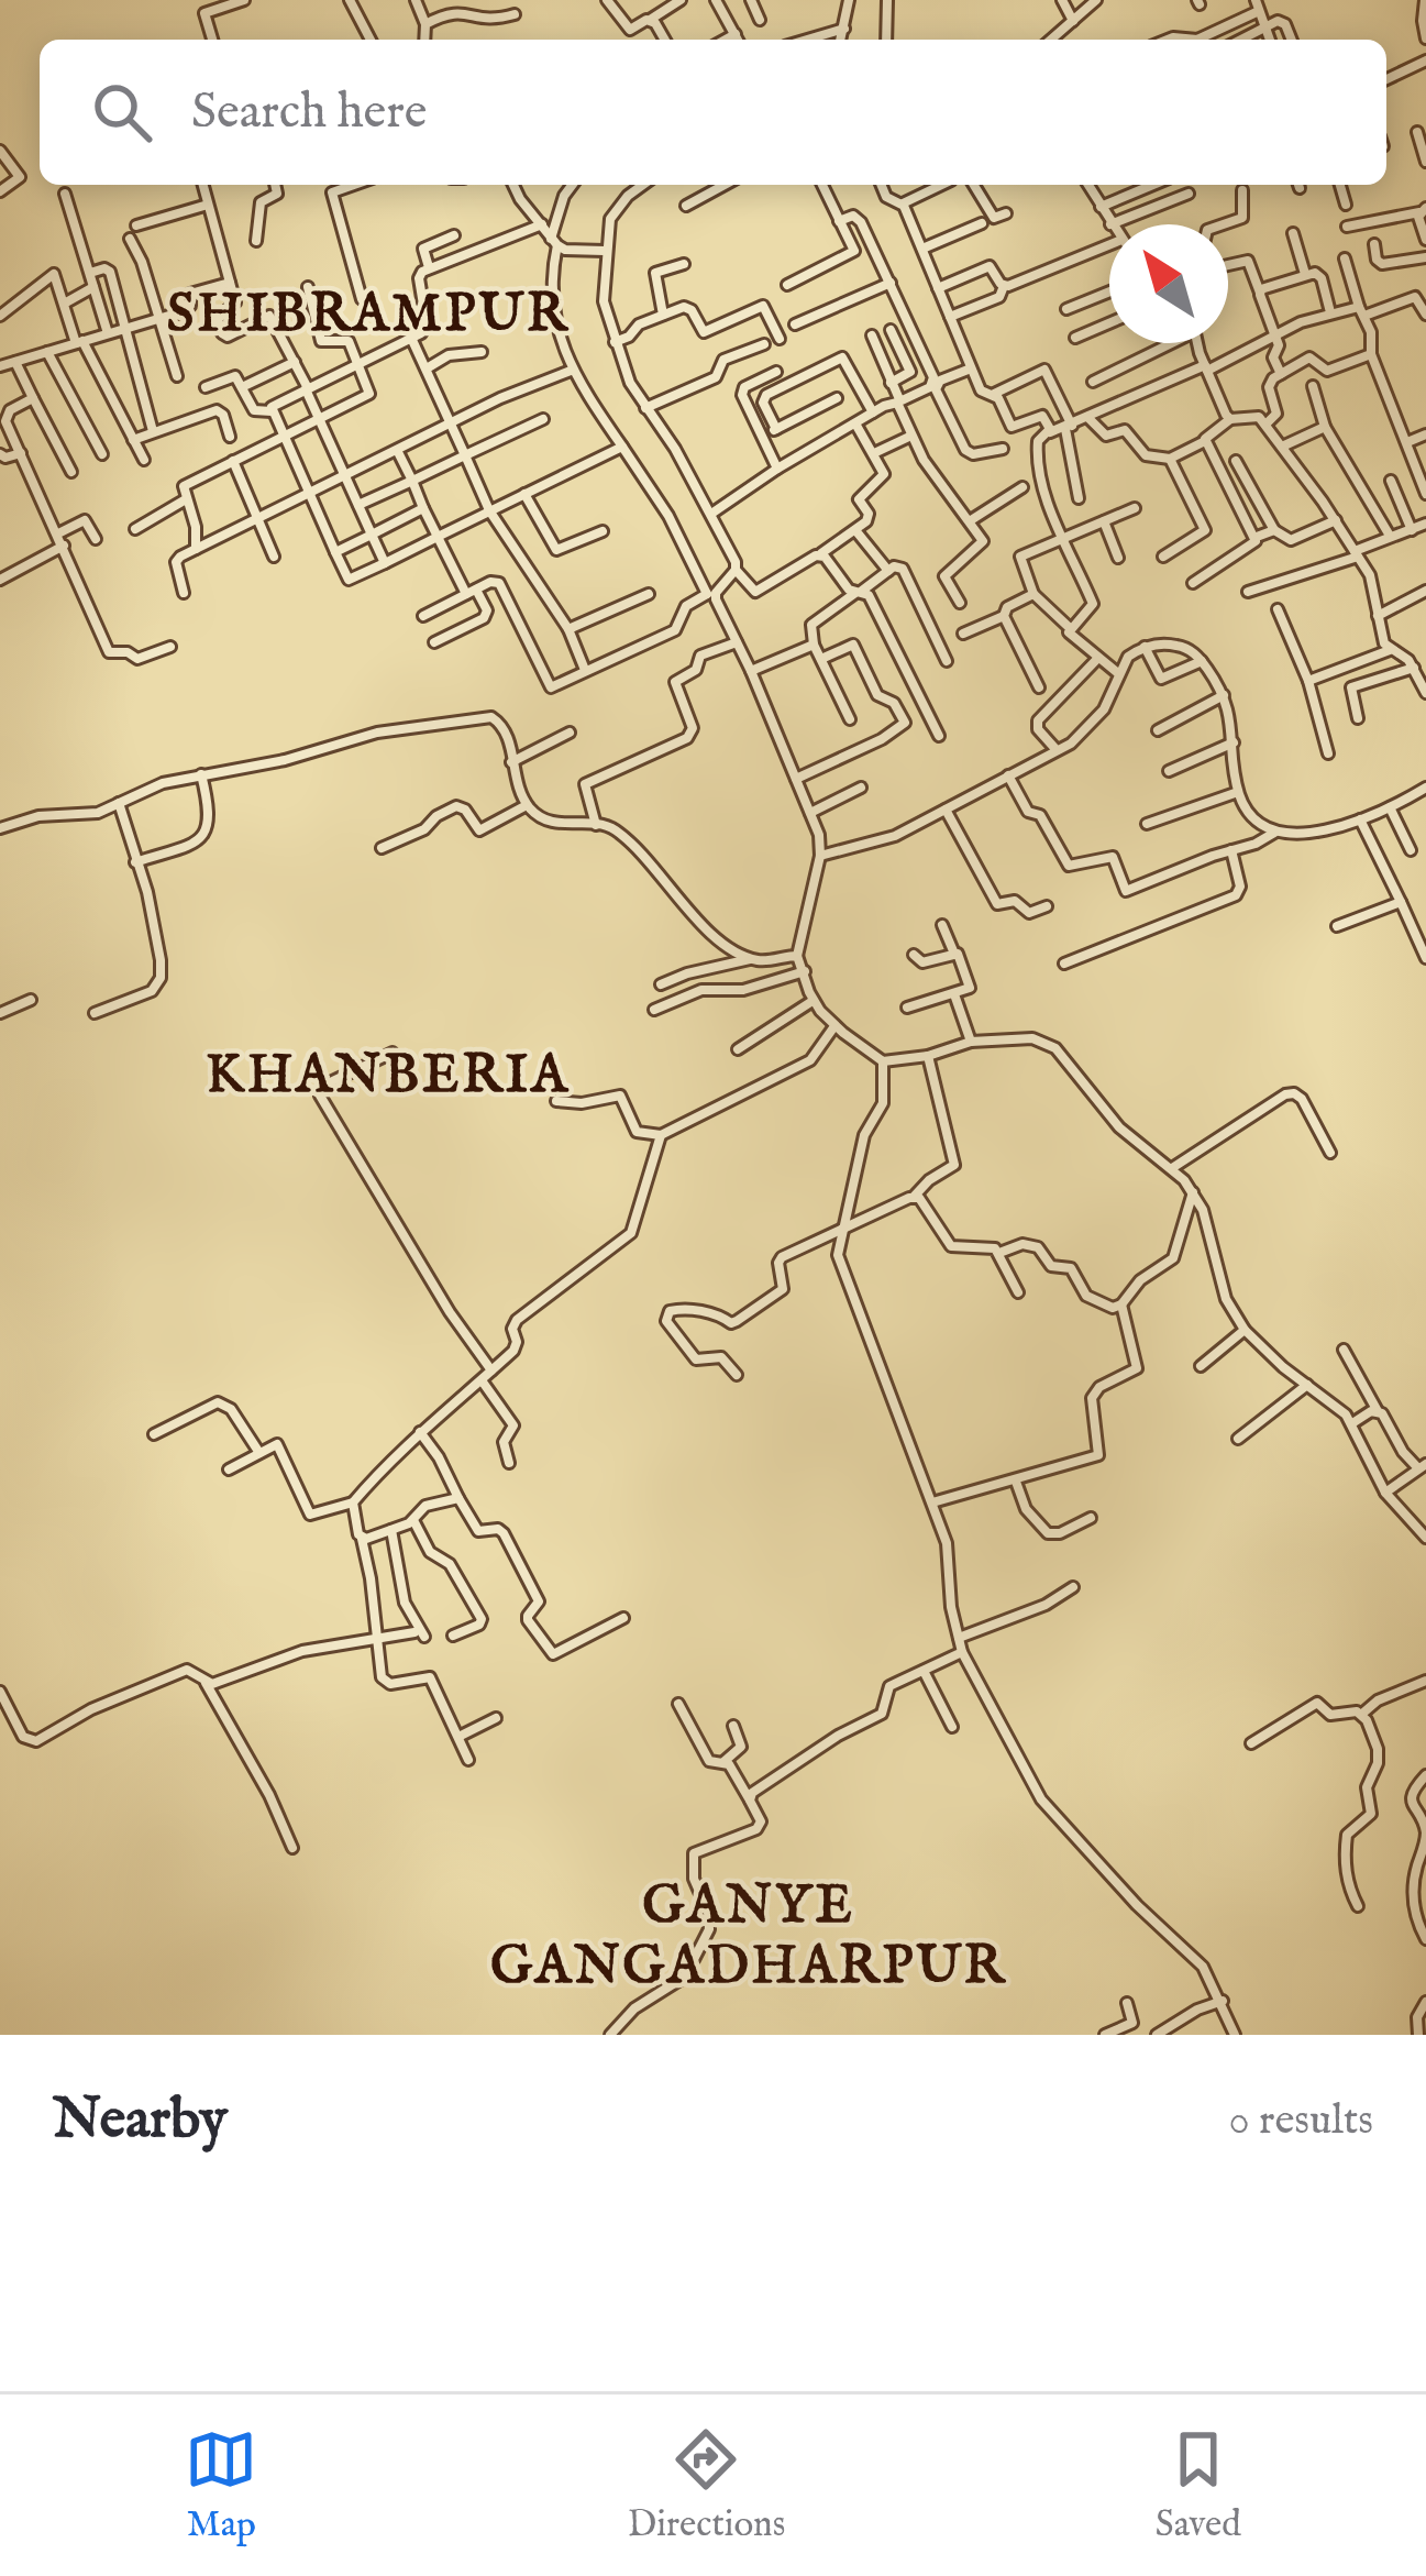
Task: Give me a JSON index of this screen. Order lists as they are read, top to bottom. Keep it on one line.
{"districts":["SHIBRAMPUR","KHANBERIA","GANYE GANGADHARPUR"],"north":"top left","page":{"search":"Search here","heading":["Nearby","0 results"],"nav":["Map","Directions","Saved"]}}
